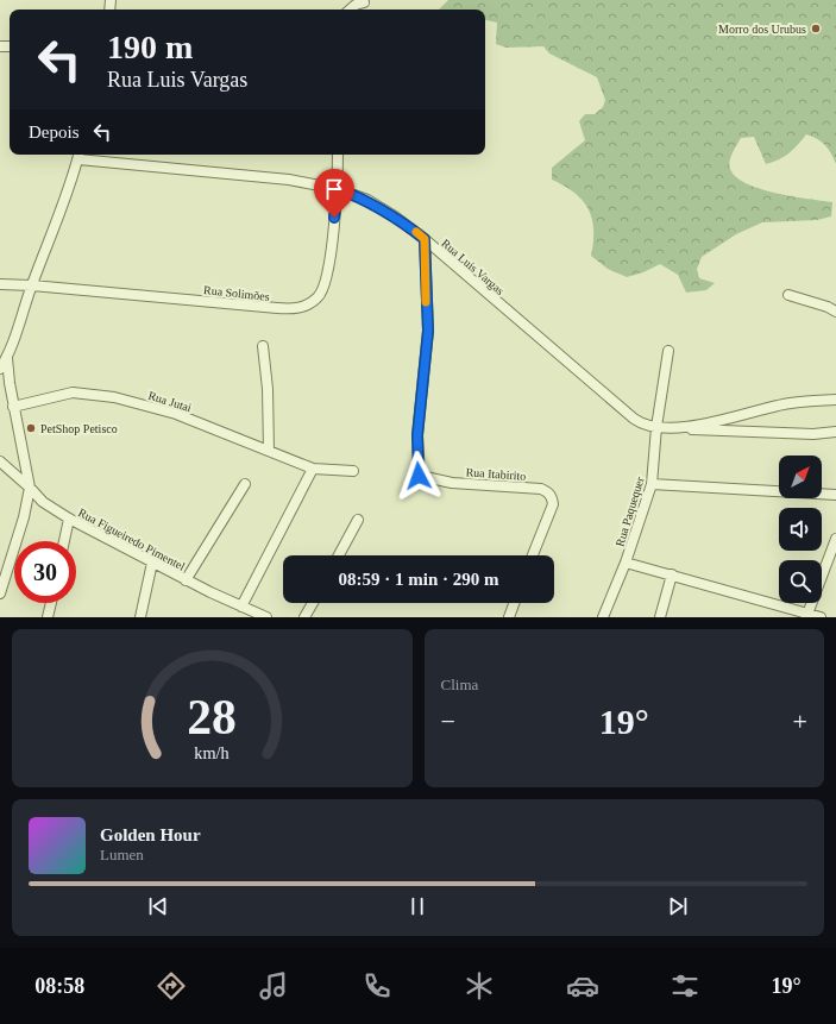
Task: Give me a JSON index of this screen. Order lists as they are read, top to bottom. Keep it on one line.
{"streets":{"street":["Rua Luis Vargas","Rua Solimões","Rua Jutai","Rua Itabirito","Rua Paquequer","Rua Figueiredo Pimentel"]},"crossings":[["Rua Luis Vargas","Rua Solimões"],["Rua Luis Vargas","Rua Itabirito"],["Rua Luis Vargas","Rua Paquequer"]],"places":["Morro dos Urubus","PetShop Petisco"],"north":"top right","page":{"turn":["190 m","Rua Luis Vargas"],"then":"Depois","limit":"30","trip":"08:59 · 1 min · 290 m","tile":"Clima","heat":["−","19°","+"],"song":["Golden Hour","Lumen"],"tabs":["08:58","19°"],"gauge":["28","km/h"]}}
